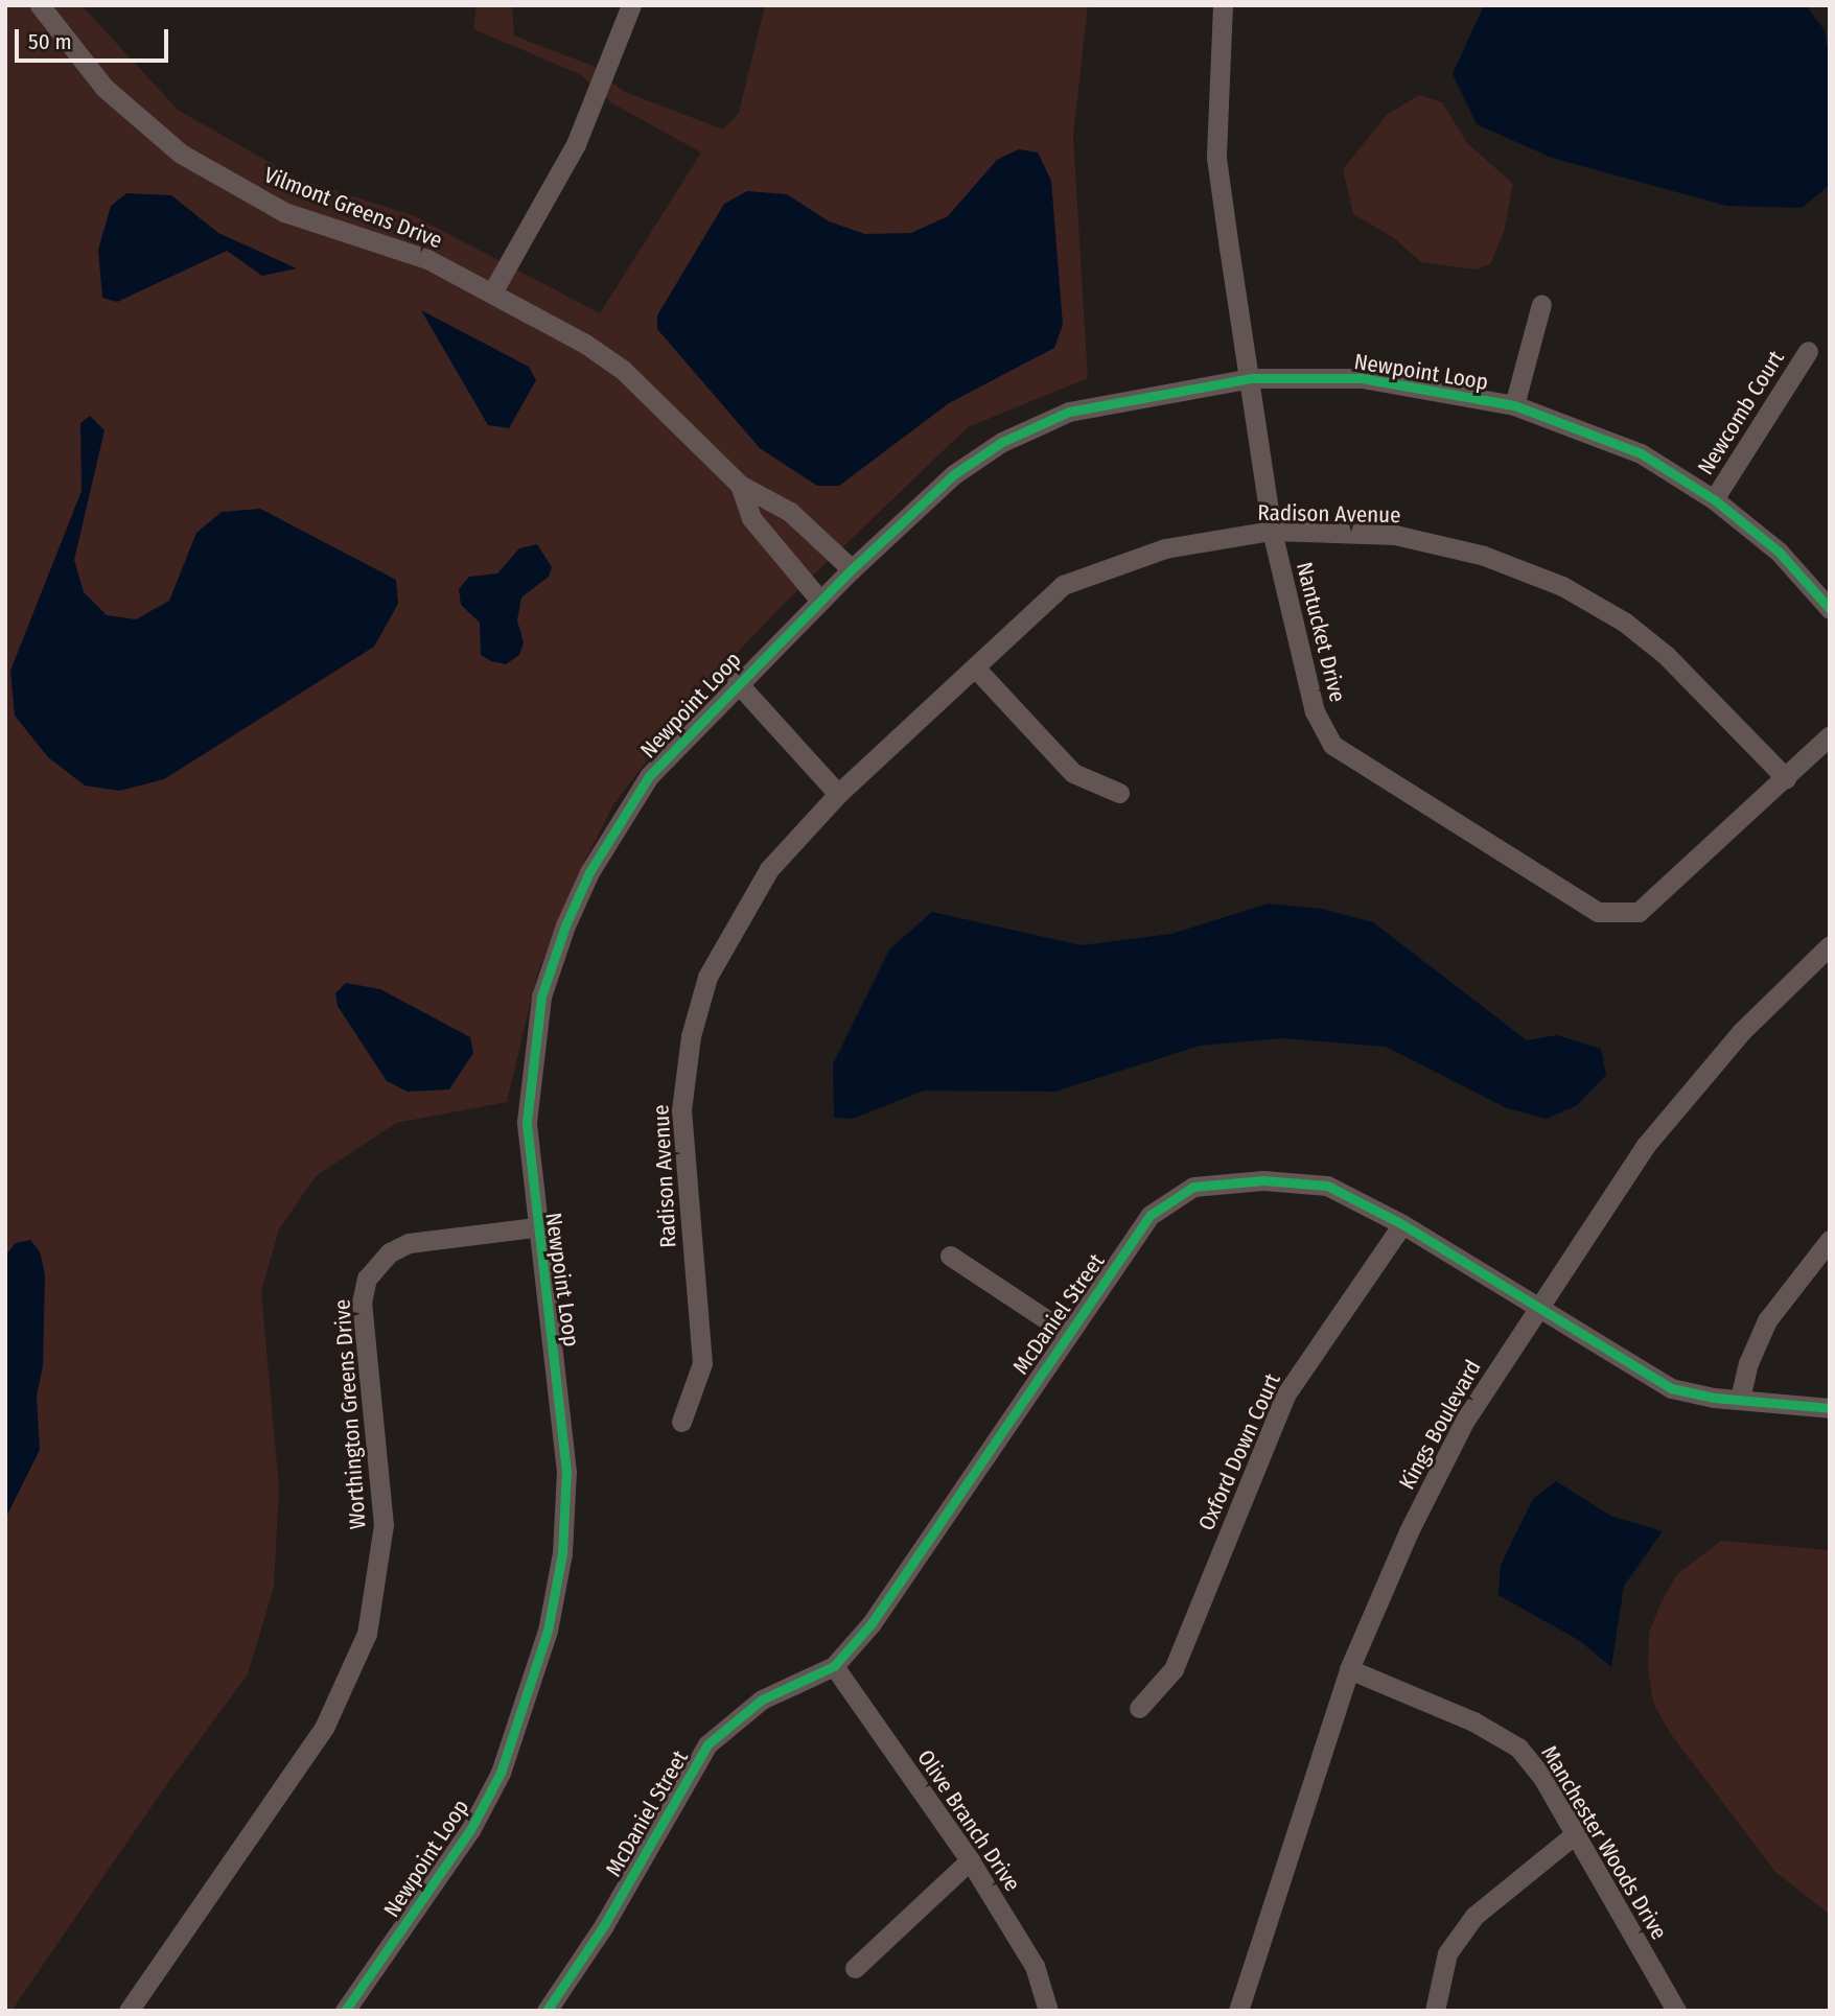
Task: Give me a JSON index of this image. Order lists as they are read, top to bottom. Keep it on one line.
{"streets":{"street":["Vilmont Greens Drive","Newpoint Loop","Newcomb Court","Radison Avenue","Nantucket Drive","McDaniel Street","Worthington Greens Drive","Kings Boulevard","Oxford Down Court","Olive Branch Drive","Manchester Woods Drive"]},"crossings":[["Vilmont Greens Drive","Newpoint Loop"],["Newpoint Loop","Newcomb Court"],["Newpoint Loop","Nantucket Drive"],["Newpoint Loop","Worthington Greens Drive"],["Radison Avenue","Nantucket Drive"],["McDaniel Street","Kings Boulevard"],["McDaniel Street","Oxford Down Court"],["McDaniel Street","Olive Branch Drive"],["Kings Boulevard","Manchester Woods Drive"]],"scale_bar":"50 m"}
